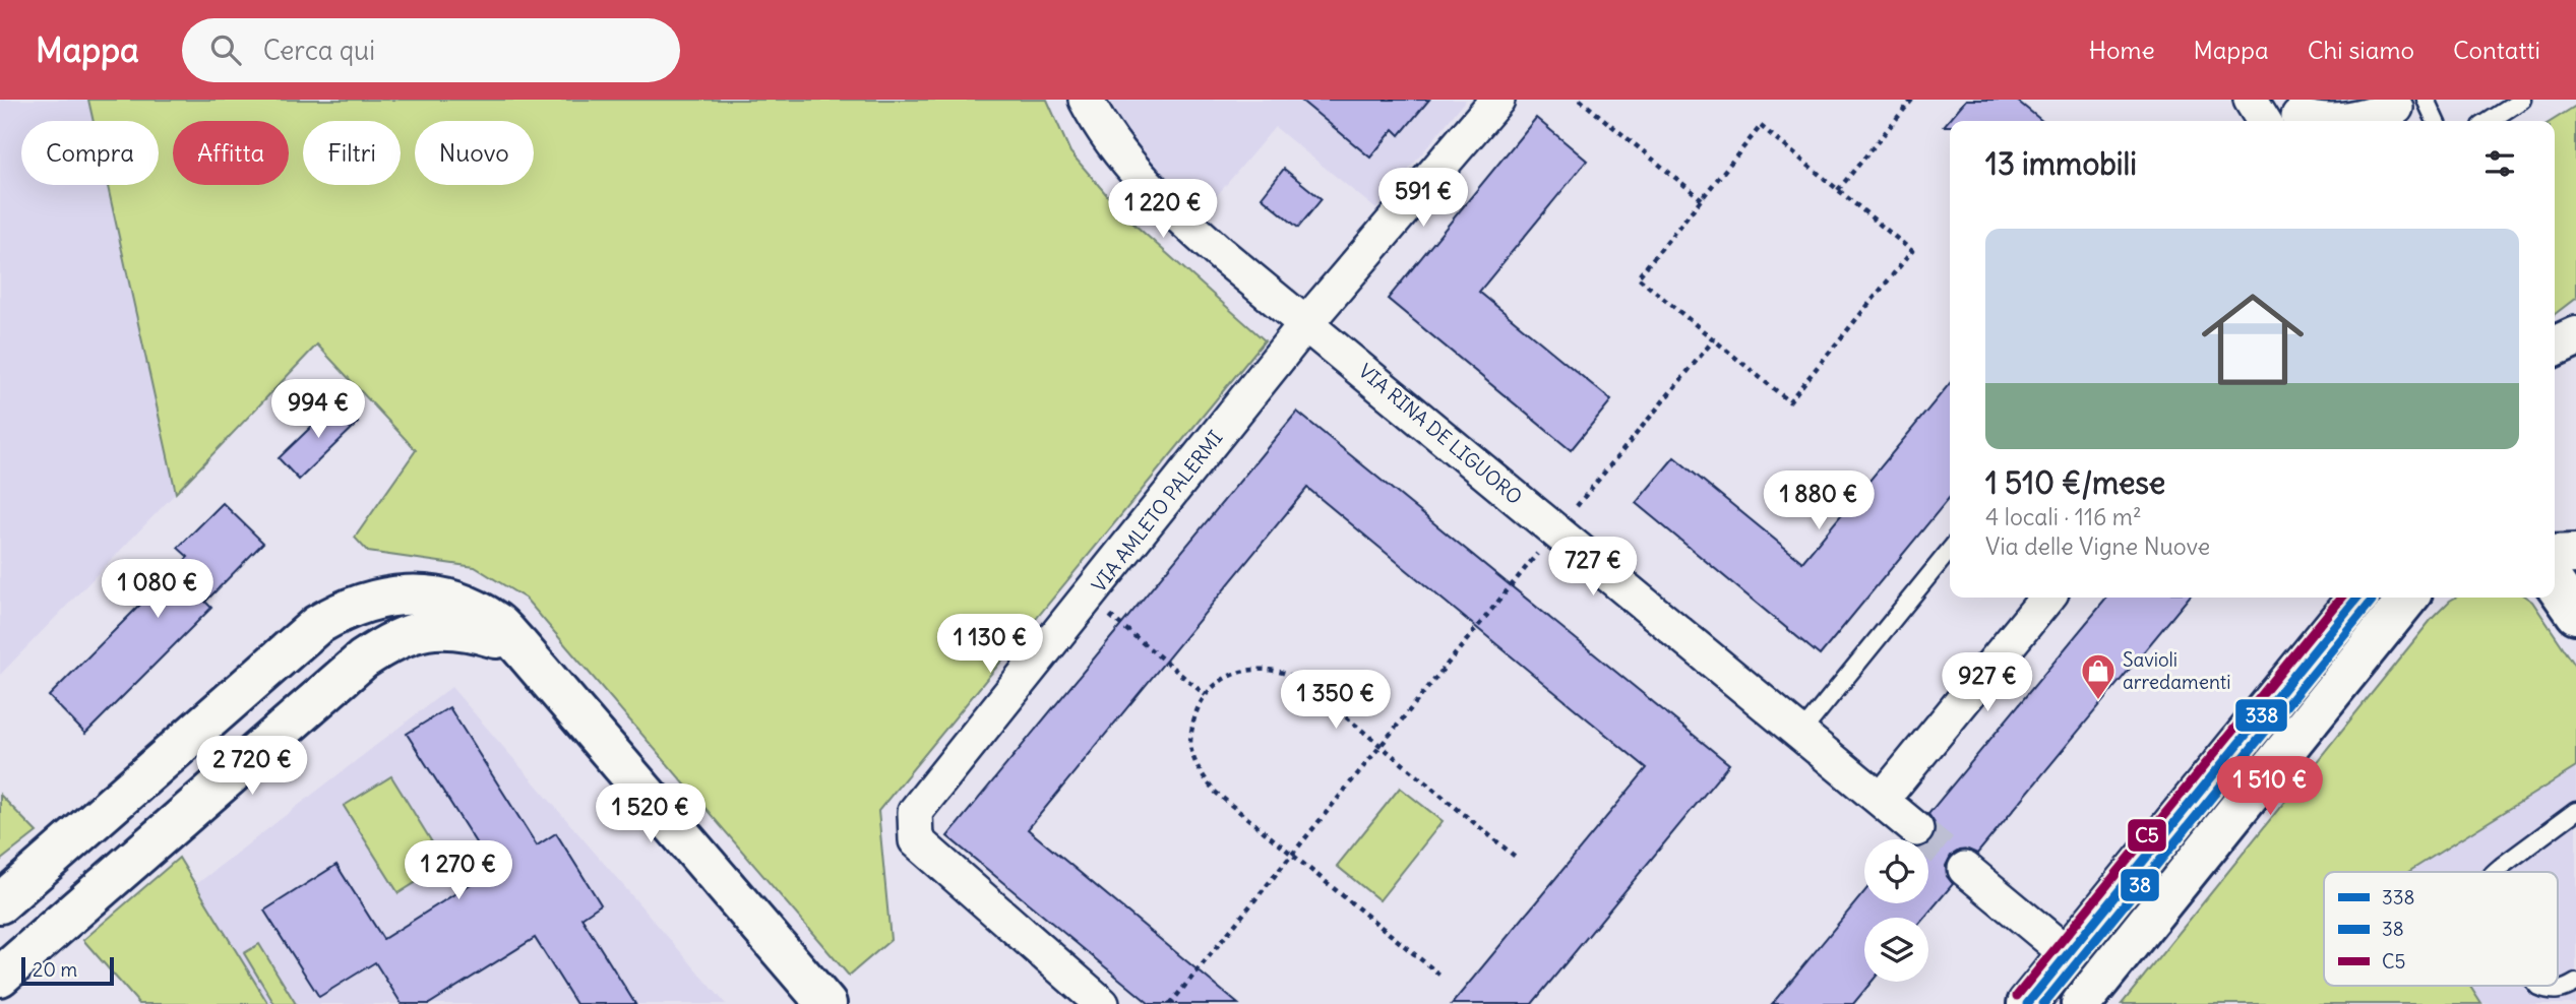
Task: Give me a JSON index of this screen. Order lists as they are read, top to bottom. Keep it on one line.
{"streets":{"street":["VIA RINA DE LIGUORO","VIA AMLETO PALERMI"]},"crossings":[["VIA RINA DE LIGUORO","VIA AMLETO PALERMI"]],"places":{"shop":["Savioli arredamenti"]},"lines":["transit line 338","transit line C5","transit line 38"],"legend":["338","38","C5"],"scale_bar":"20 m","page":{"header":"Mappa","search":"Cerca qui","nav":["Home","Mappa","Chi siamo","Contatti"],"chip":["Compra","Affitta","Filtri","Nuovo"],"heading":"13 immobili","price":["591 €","1 220 €","994 €","1 880 €","727 €","1 080 €","1 130 €","927 €","1 350 €","2 720 €","1 510 €","1 520 €","1 270 €"],"list":[{"name":"1 510 €/mese","note":"4 locali · 116 m² · Via delle Vigne Nuove"}],"scale":"20 m"}}
